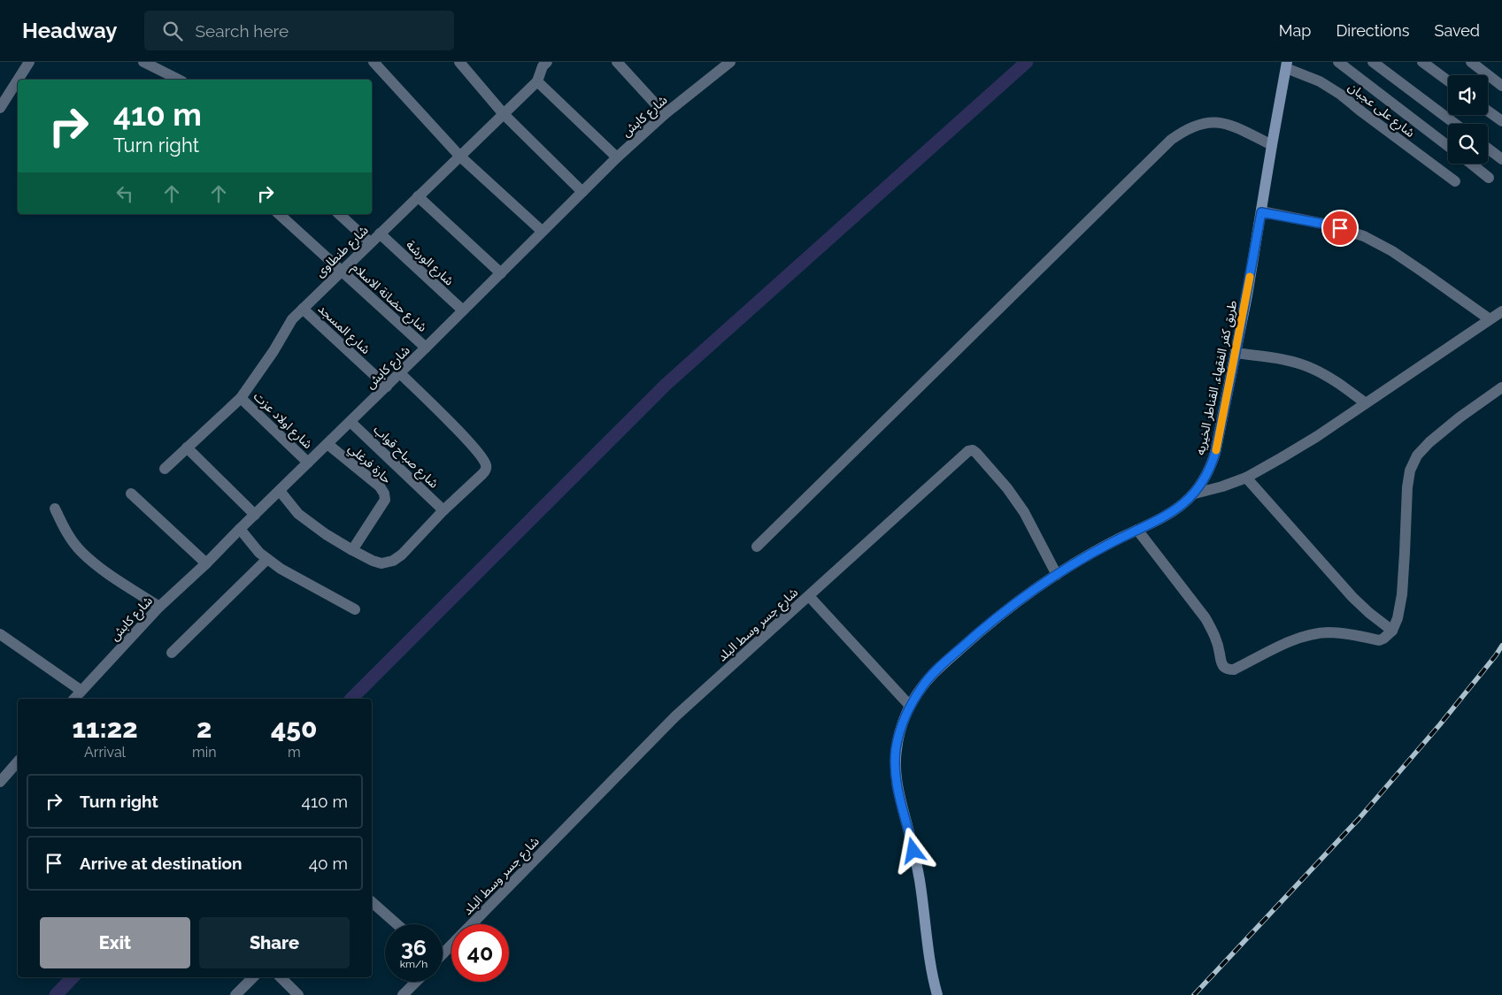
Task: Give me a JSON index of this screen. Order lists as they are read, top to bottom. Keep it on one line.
{"streets":{"street":["شارع على عجبان","شارع كابش","شارع طنطاوى","شارع الورشة","شارع حضانة الاسلام","شارع المسجد","طريق كفر الفقهاء, القناطر الخيريه","شارع اولاد عزت","شارع صباح قواب","حارة فرغلي","شارع جسر وسط البلد"]},"crossings":[["شارع على عجبان","طريق كفر الفقهاء, القناطر الخيريه"],["شارع كابش","شارع الورشة"],["شارع كابش","شارع حضانة الاسلام"],["شارع كابش","شارع المسجد"],["شارع كابش","شارع اولاد عزت"],["شارع كابش","شارع صباح قواب"],["شارع كابش","حارة فرغلي"],["شارع طنطاوى","شارع الورشة"],["شارع طنطاوى","شارع حضانة الاسلام"],["شارع طنطاوى","شارع المسجد"],["شارع طنطاوى","شارع اولاد عزت"],["طريق كفر الفقهاء, القناطر الخيريه","شارع جسر وسط البلد"]],"page":{"header":"Headway","search":"Search here","nav":["Map","Directions","Saved"],"turn":["410 m","Turn right"],"eta":["11:22","Arrival","2","min","450","m"],"list":[{"name":"Turn right","value":"410 m"},{"name":"Arrive at destination","value":"40 m"}],"buttons":["Exit","Share"],"speed":"36 km/h","limit":"40"}}
